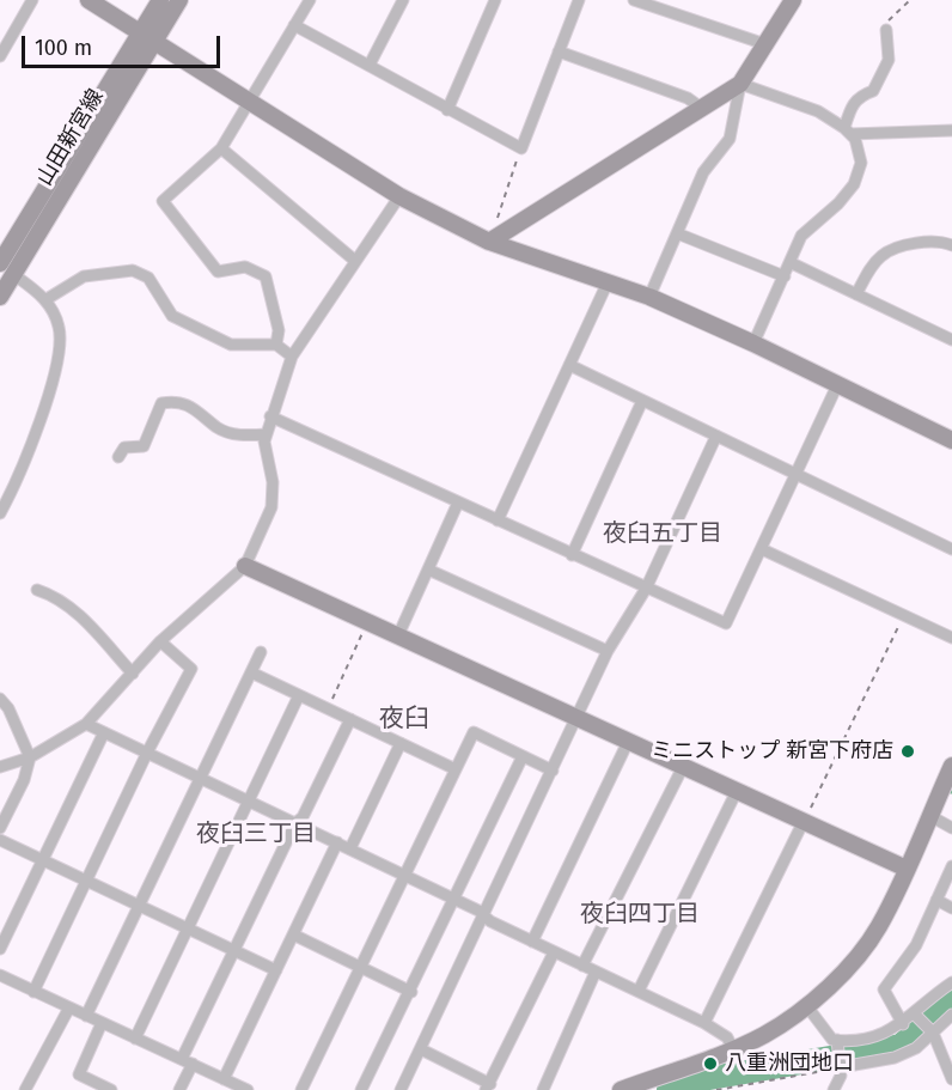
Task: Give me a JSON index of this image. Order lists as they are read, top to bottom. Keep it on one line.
{"streets":{"street":["山田新宮線"]},"districts":["夜臼五丁目","夜臼","夜臼三丁目","夜臼四丁目"],"places":["ミニストップ 新宮下府店","八重洲団地口"],"scale_bar":"100 m"}
